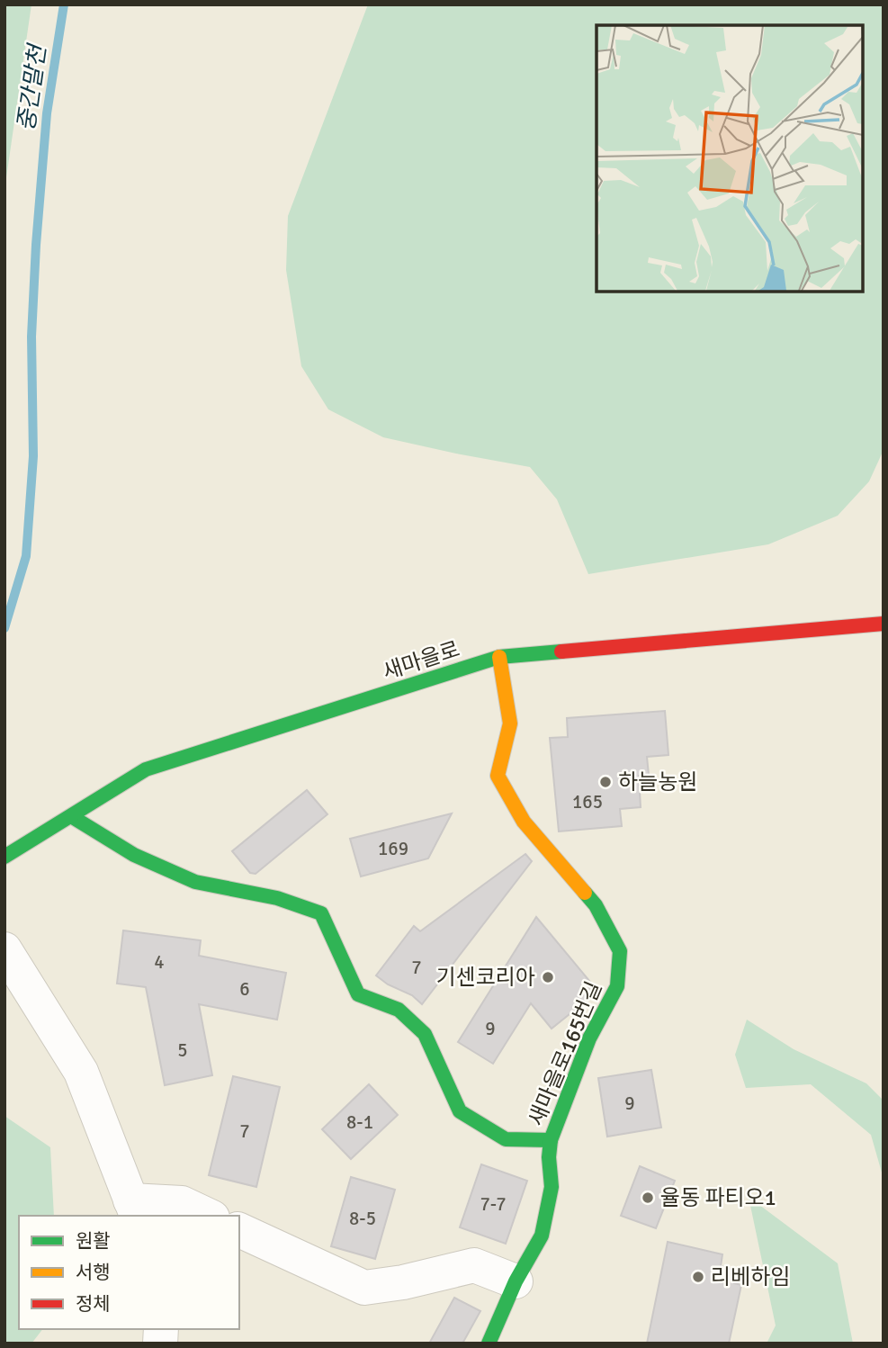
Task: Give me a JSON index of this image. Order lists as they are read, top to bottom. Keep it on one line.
{"streets":{"street":["새마을로","새마을로165번길"]},"crossings":[["새마을로","새마을로165번길"]],"water":["중간말천"],"places":["하늘농원","기센코리아","율동 파티오1","리베하임"],"house_numbers":["165","169","4","7","6","9","5","9","8-1","7","7-7","8-5"],"legend":["원활","서행","정체"]}
